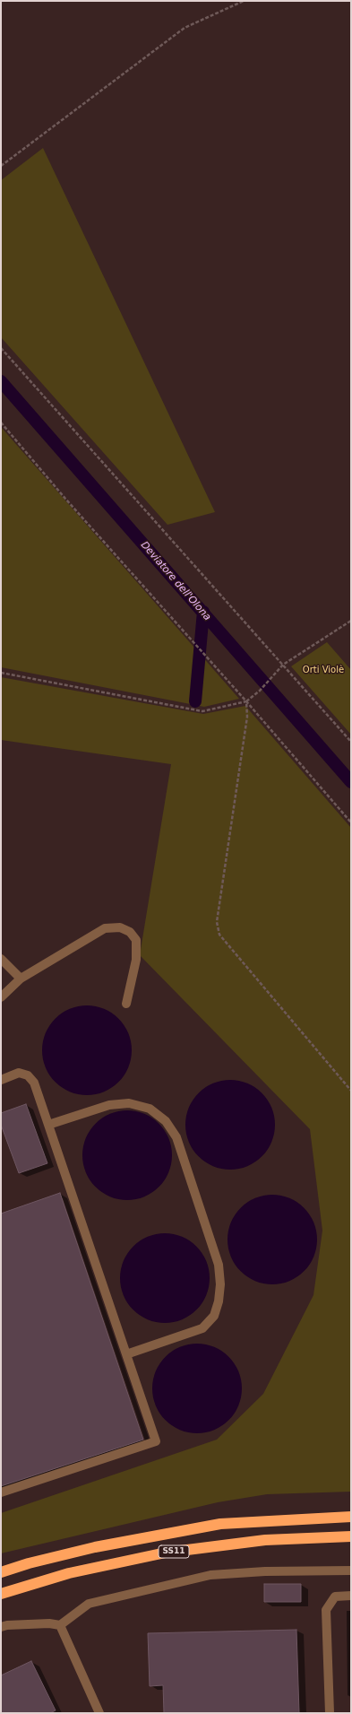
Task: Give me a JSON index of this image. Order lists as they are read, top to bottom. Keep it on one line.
{"streets":{"highway":["SS11"]},"water":["Deviatore dell'Olona"],"parks":["Orti Violè"]}
